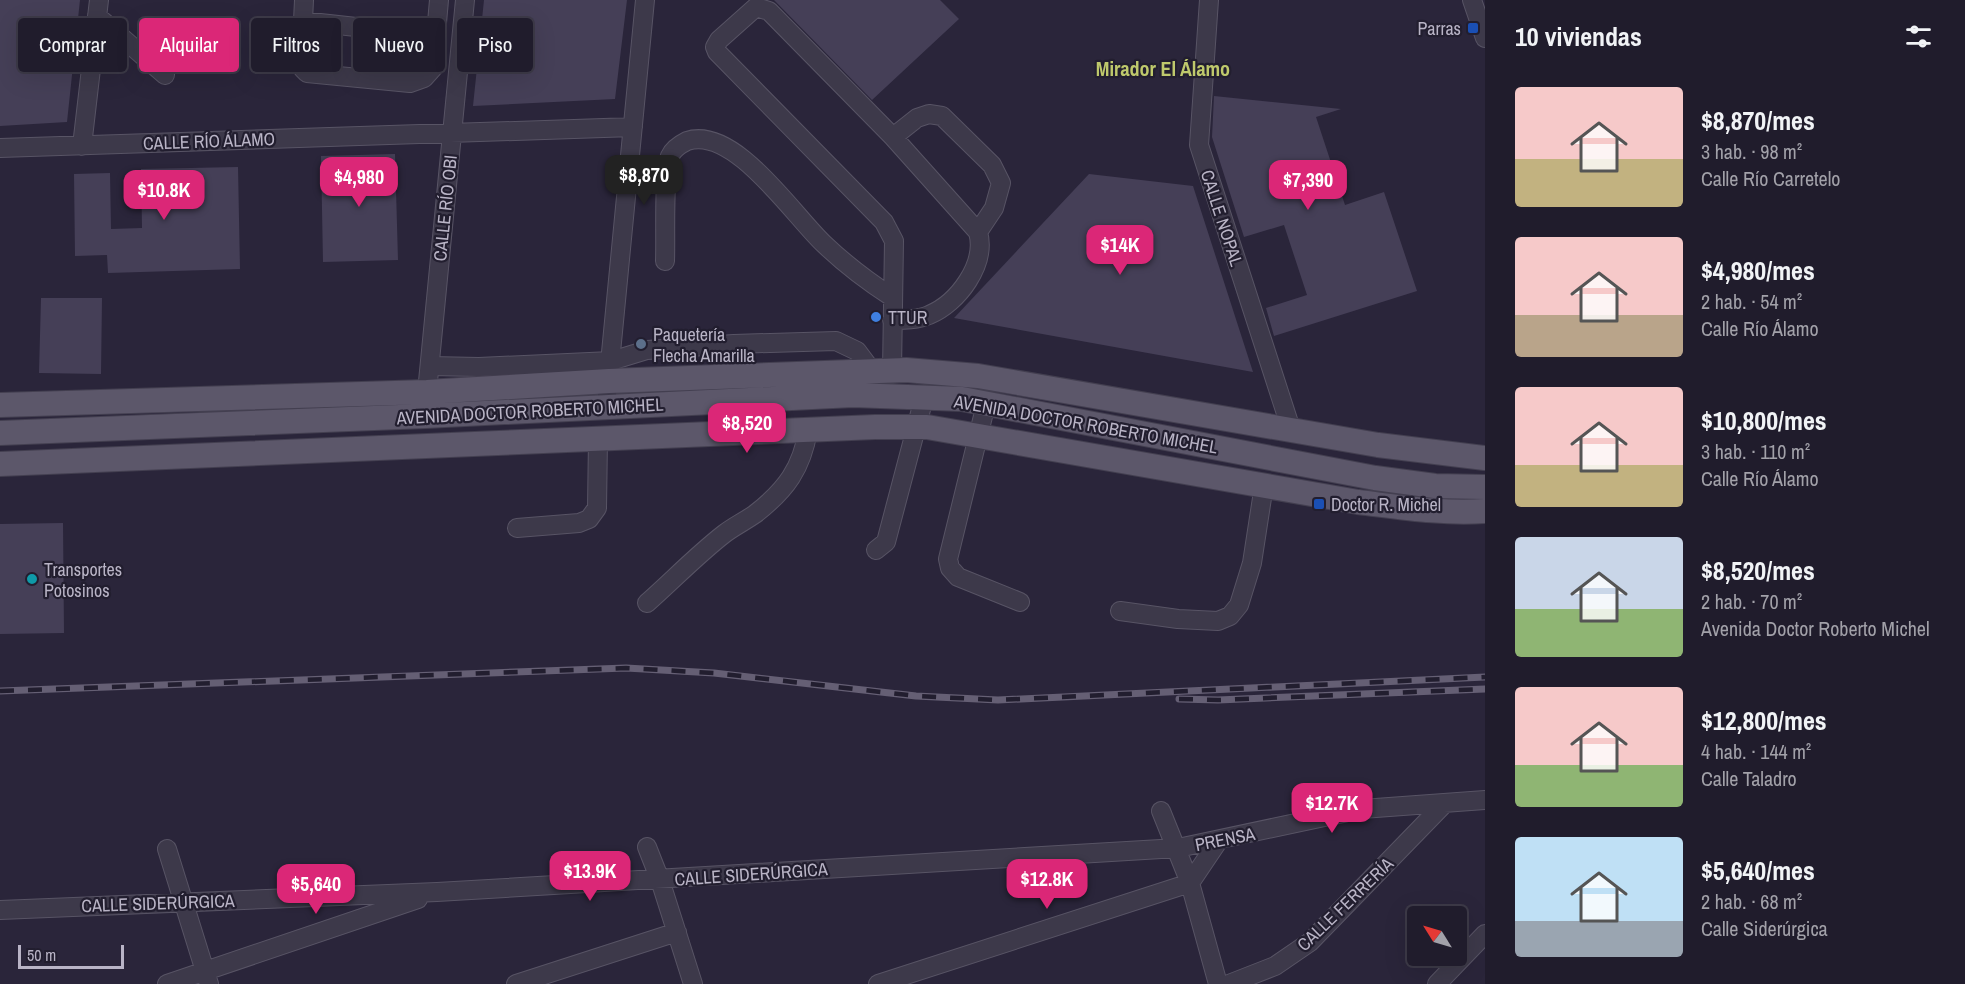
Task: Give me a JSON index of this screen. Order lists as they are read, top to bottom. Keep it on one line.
{"streets":{"main road":["AVENIDA DOCTOR ROBERTO MICHEL"],"street":["CALLE RÍO ÁLAMO","CALLE RÍO OBI","CALLE NOPAL","PRENSA","CALLE SIDERÚRGICA","CALLE FERRERÍA"]},"crossings":[["CALLE RÍO ÁLAMO","CALLE RÍO OBI"],["CALLE RÍO OBI","AVENIDA DOCTOR ROBERTO MICHEL"],["CALLE NOPAL","AVENIDA DOCTOR ROBERTO MICHEL"],["PRENSA","CALLE SIDERÚRGICA"],["PRENSA","CALLE FERRERÍA"]],"districts":["Mirador El Álamo"],"places":{"transit":["Parras","Doctor R. Michel"],"other":["TTUR","Paquetería Flecha Amarilla","Transportes Potosinos"]},"scale_bar":"50 m","north":"top left","page":{"heading":"10 viviendas","chip":["Comprar","Alquilar","Filtros","Nuevo","Piso"],"list":[{"name":"$8,870/mes","note":"3 hab. · 98 m² · Calle Río Carretelo"},{"name":"$4,980/mes","note":"2 hab. · 54 m² · Calle Río Álamo"},{"name":"$10,800/mes","note":"3 hab. · 110 m² · Calle Río Álamo"},{"name":"$8,520/mes","note":"2 hab. · 70 m² · Avenida Doctor Roberto Michel"},{"name":"$12,800/mes","note":"4 hab. · 144 m² · Calle Taladro"},{"name":"$5,640/mes","note":"2 hab. · 68 m² · Calle Siderúrgica"}],"price":["$8,870","$4,980","$7,390","$10.8K","$14K","$8,520","$12.7K","$13.9K","$12.8K","$5,640"],"scale":"50 m"}}
